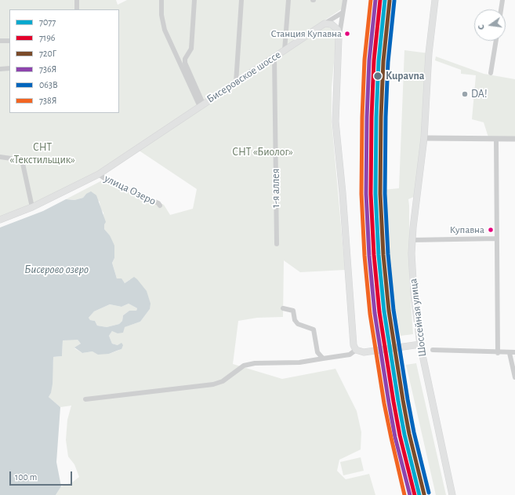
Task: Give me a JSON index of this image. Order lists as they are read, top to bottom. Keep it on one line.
{"streets":{"main road":["Бисеровское шоссе","Шоссейная улица"],"street":["1-я аллея","улица Озеро"]},"crossings":[["Бисеровское шоссе","1-я аллея"],["Бисеровское шоссе","улица Озеро"]],"water":["Бисерово озеро"],"parks":["СНТ «Текстильщик»","СНТ «Биолог»"],"places":["Станция Купавна","Kupavna","DA!","Купавна"],"lines":["transit line 7077","transit line 7196","transit line 736Я","transit line 738Я","transit line 720Г","transit line 063В"],"legend":["7077","7196","720Г","736Я","063В","738Я"],"scale_bar":"100 m","north":"left"}
